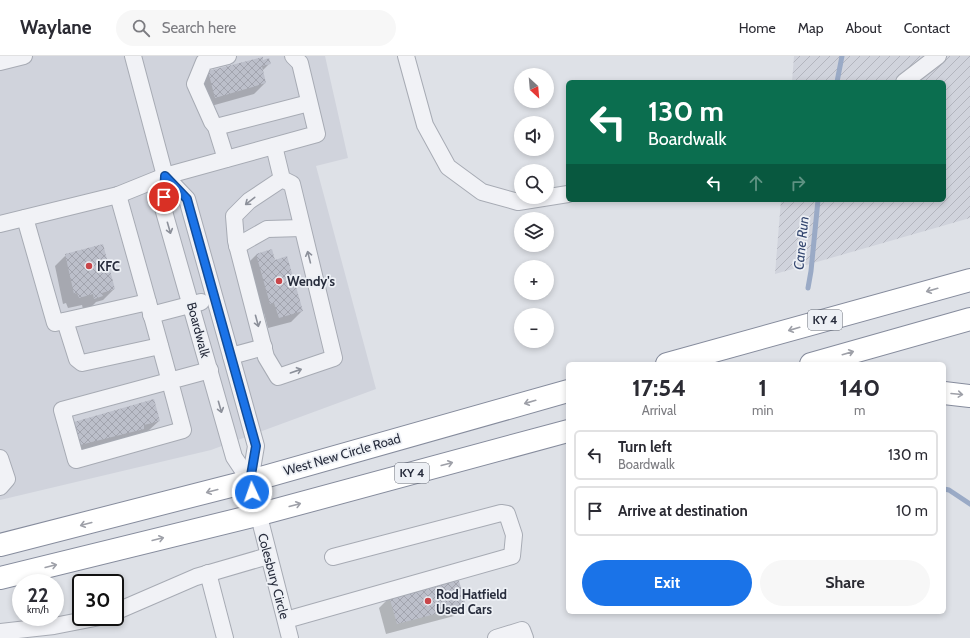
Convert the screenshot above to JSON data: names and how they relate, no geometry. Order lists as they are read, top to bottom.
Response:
{
  "streets": {
    "highway": ["KY 4", "West New Circle Road"],
    "street": ["Boardwalk", "Colesbury Circle"]
  },
  "crossings": [
    ["KY 4", "Boardwalk"],
    ["KY 4", "Colesbury Circle"],
    ["Boardwalk", "West New Circle Road"],
    ["Boardwalk", "Colesbury Circle"]
  ],
  "water": ["Cane Run"],
  "places": ["KFC", "Wendy's", "Rod Hatfield Used Cars"],
  "north": "bottom right",
  "page": {
    "header": "Waylane",
    "search": "Search here",
    "nav": [
      "Home",
      "Map",
      "About",
      "Contact"
    ],
    "map_buttons": ["+", "−"],
    "turn": ["130 m", "Boardwalk"],
    "eta": [
      "17:54",
      "Arrival",
      "1",
      "min",
      "140",
      "m"
    ],
    "list": [
      {
        "name": "Turn left",
        "note": "Boardwalk",
        "value": "130 m"
      },
      {
        "name": "Arrive at destination",
        "value": "10 m"
      }
    ],
    "buttons": ["Exit", "Share"],
    "speed": "22 km/h",
    "limit": "30"
  }
}
